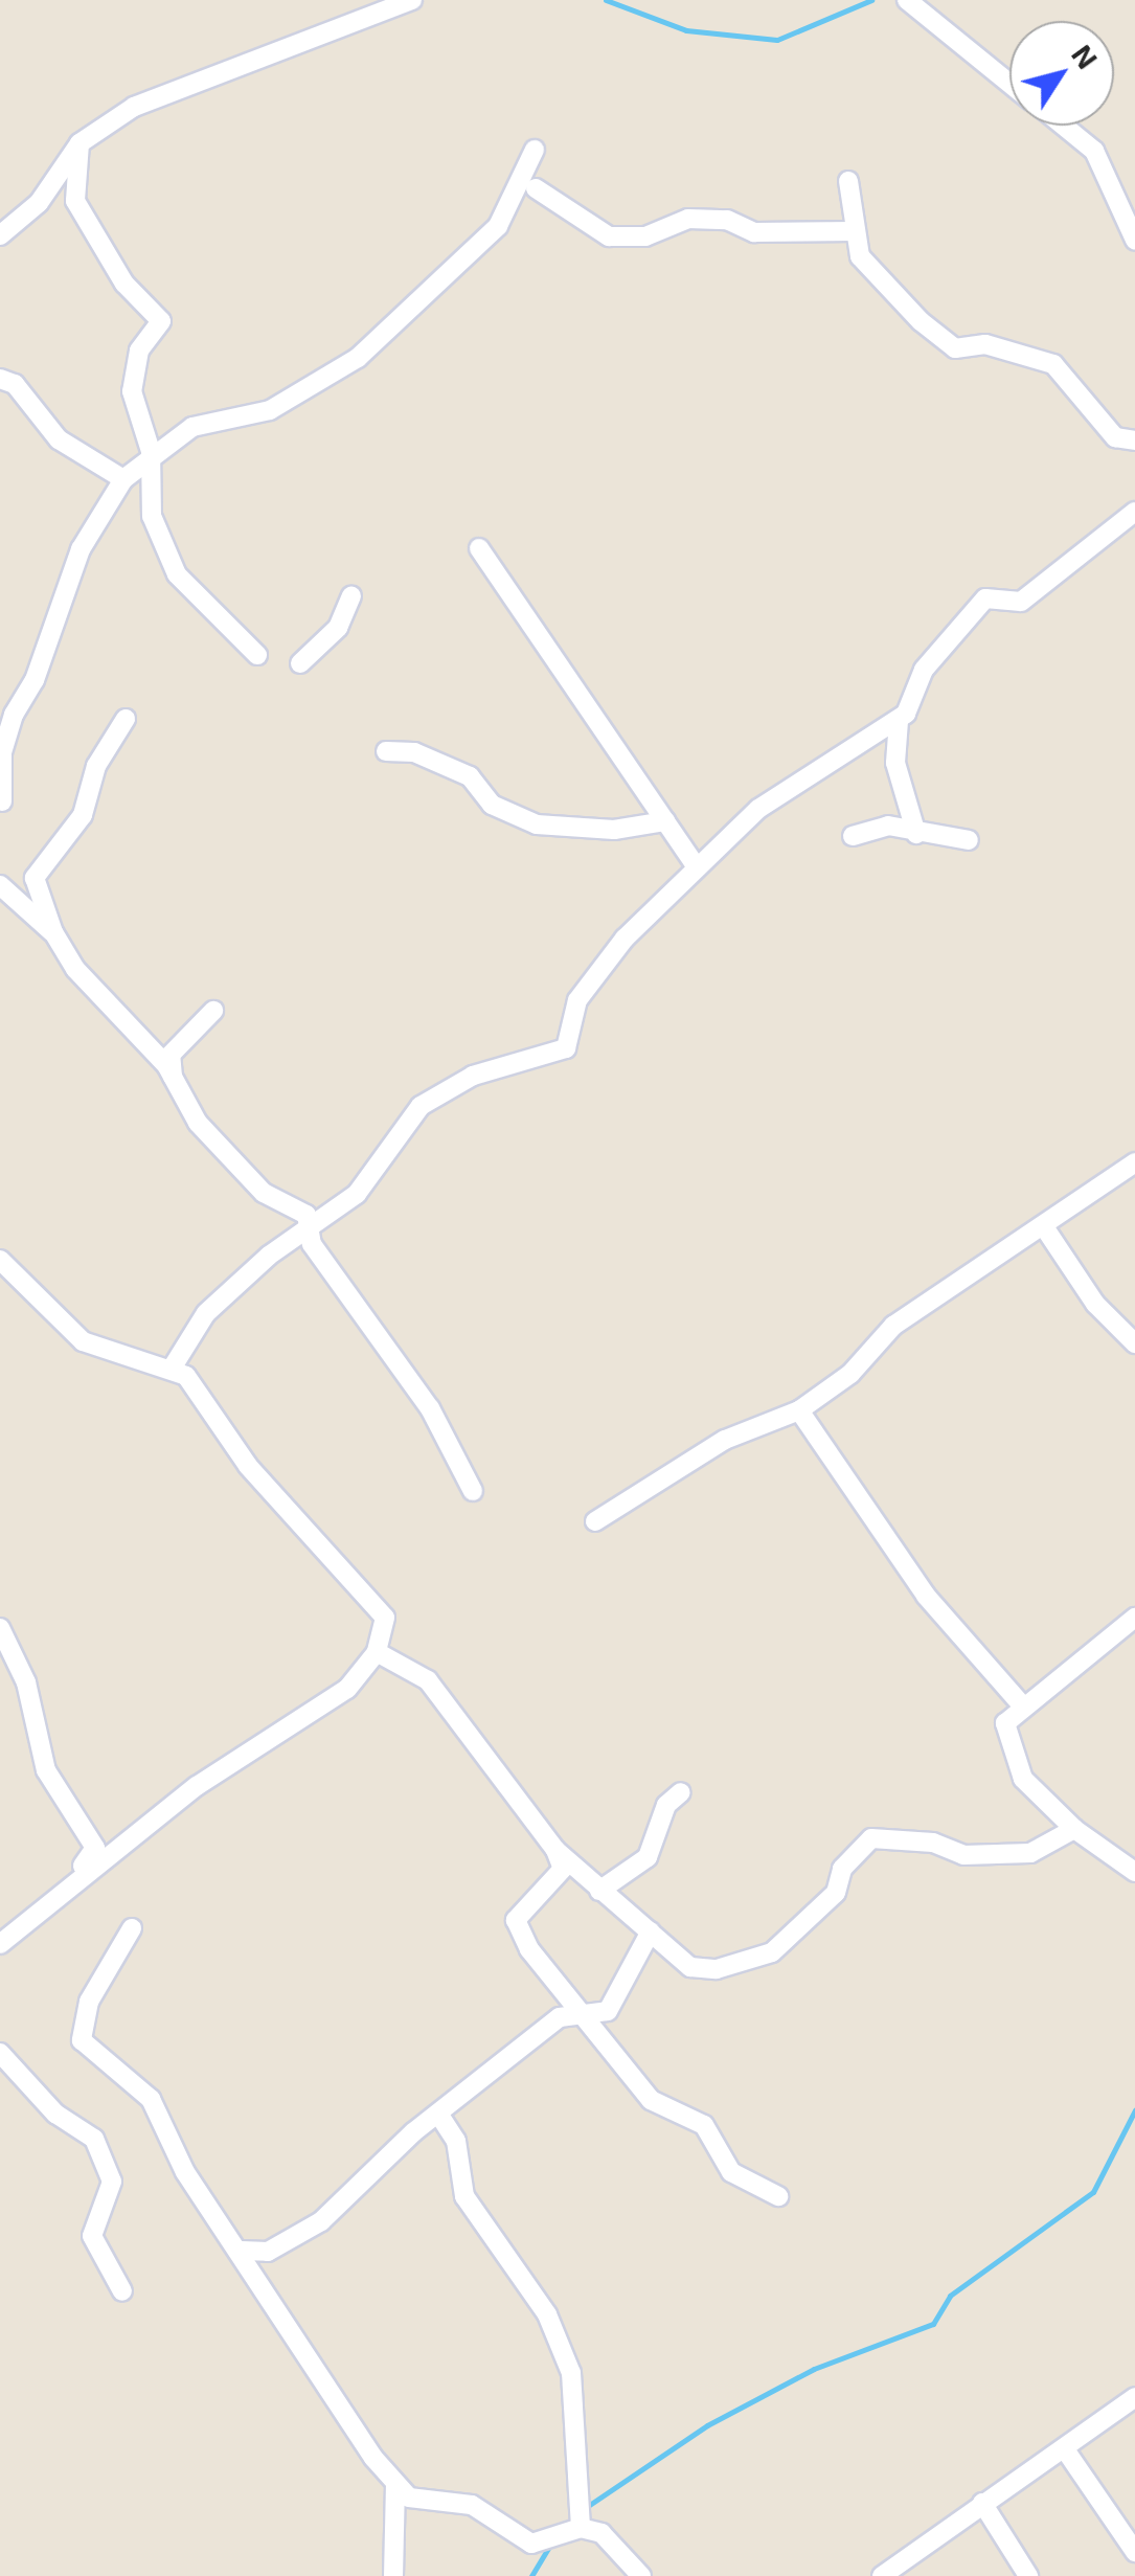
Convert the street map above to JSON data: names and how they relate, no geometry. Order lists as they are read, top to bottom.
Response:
{
  "north": "top right"
}
